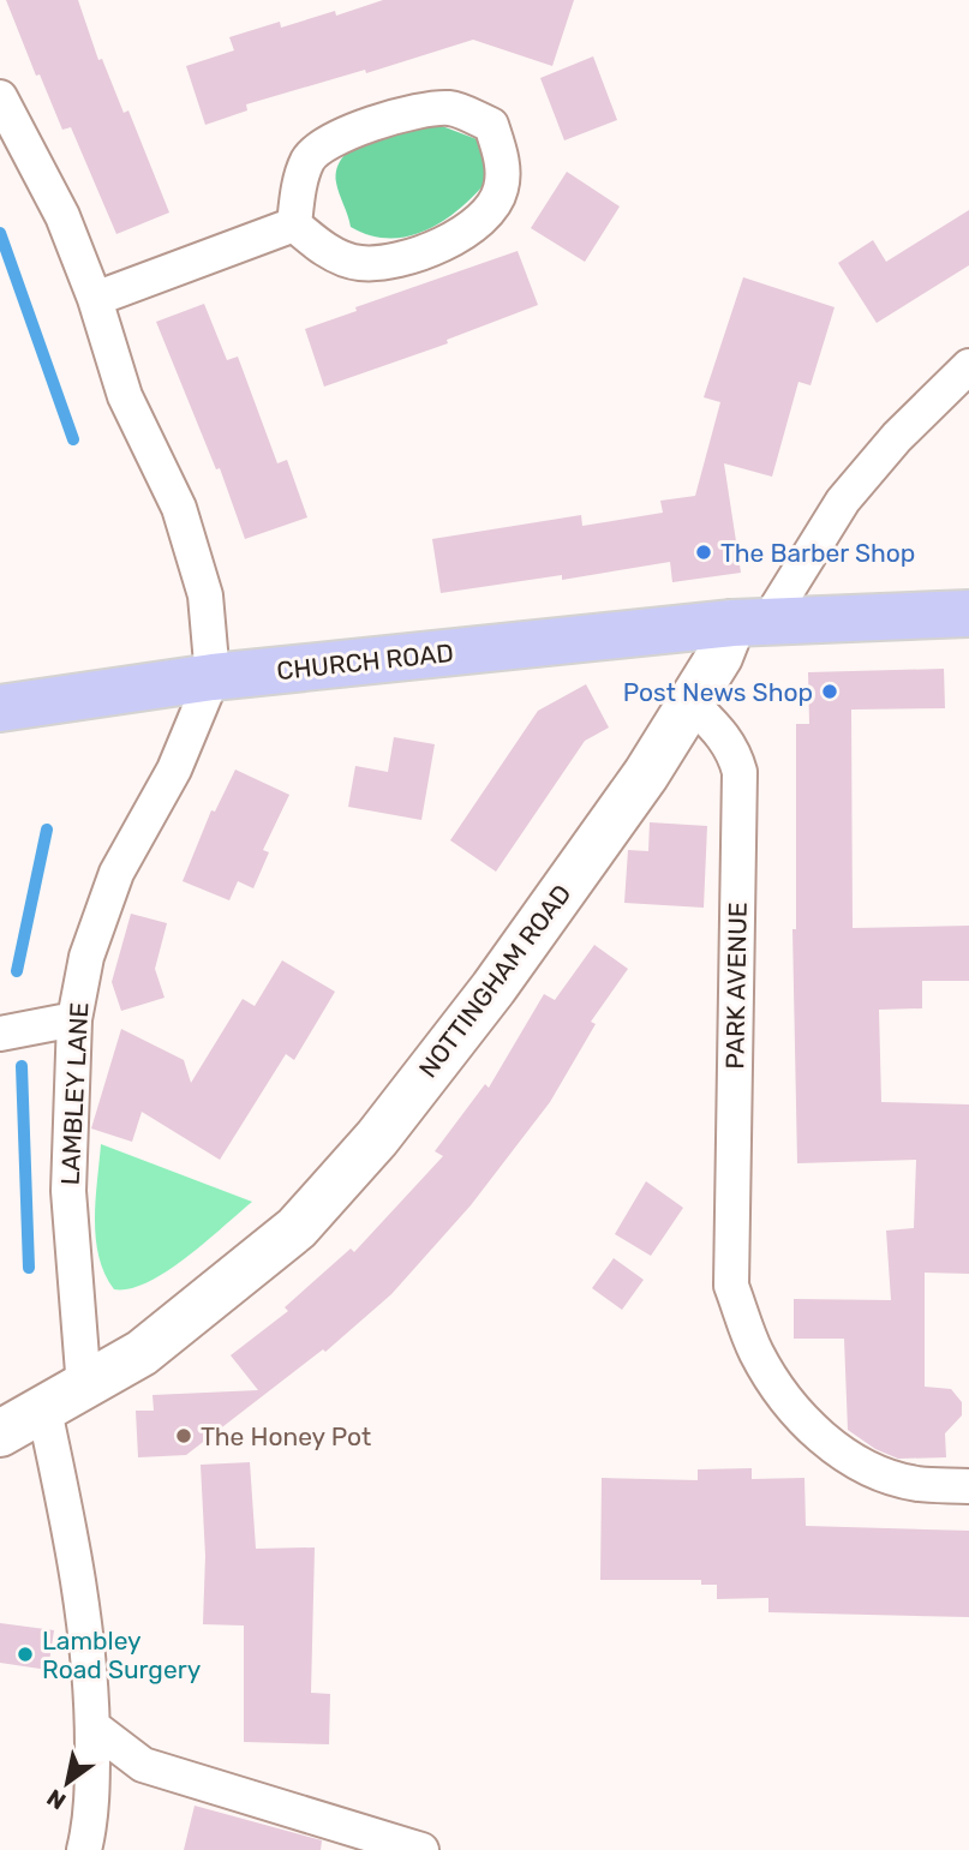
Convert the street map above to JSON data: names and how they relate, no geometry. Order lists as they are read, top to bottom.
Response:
{
  "streets": {
    "main road": ["CHURCH ROAD"],
    "street": ["NOTTINGHAM ROAD", "PARK AVENUE", "LAMBLEY LANE"]
  },
  "crossings": [
    ["CHURCH ROAD", "NOTTINGHAM ROAD"],
    ["CHURCH ROAD", "LAMBLEY LANE"],
    ["NOTTINGHAM ROAD", "PARK AVENUE"],
    ["NOTTINGHAM ROAD", "LAMBLEY LANE"]
  ],
  "places": [
    "The Barber Shop",
    "Post News Shop",
    "The Honey Pot",
    "Lambley Road Surgery"
  ],
  "north": "bottom left"
}
